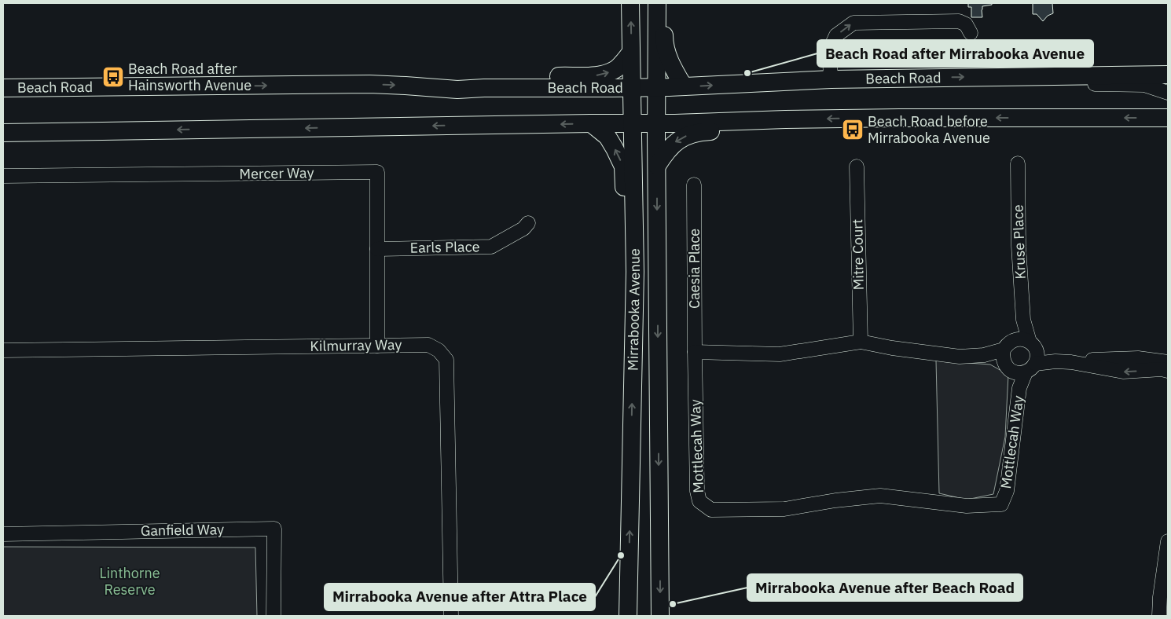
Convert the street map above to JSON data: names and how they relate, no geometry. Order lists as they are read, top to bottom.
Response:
{
  "streets": {
    "main road": ["Beach Road", "Mirrabooka Avenue"],
    "street": [
      "Mercer Way",
      "Kruse Place",
      "Earls Place",
      "Mitre Court",
      "Caesia Place",
      "Kilmurray Way",
      "Mottlecah Way",
      "Ganfield Way"
    ]
  },
  "crossings": [
    ["Beach Road", "Mirrabooka Avenue"],
    ["Mercer Way", "Earls Place"],
    ["Mercer Way", "Kilmurray Way"],
    ["Kruse Place", "Mottlecah Way"],
    ["Caesia Place", "Mottlecah Way"]
  ],
  "parks": ["Linthorne Reserve"],
  "places": {
    "other": ["Beach Road after Mirrabooka Avenue", "Mirrabooka Avenue after Attra Place", "Mirrabooka Avenue after Beach Road"],
    "bus stop": ["Beach Road after Hainsworth Avenue", "Beach Road before Mirrabooka Avenue"]
  }
}
